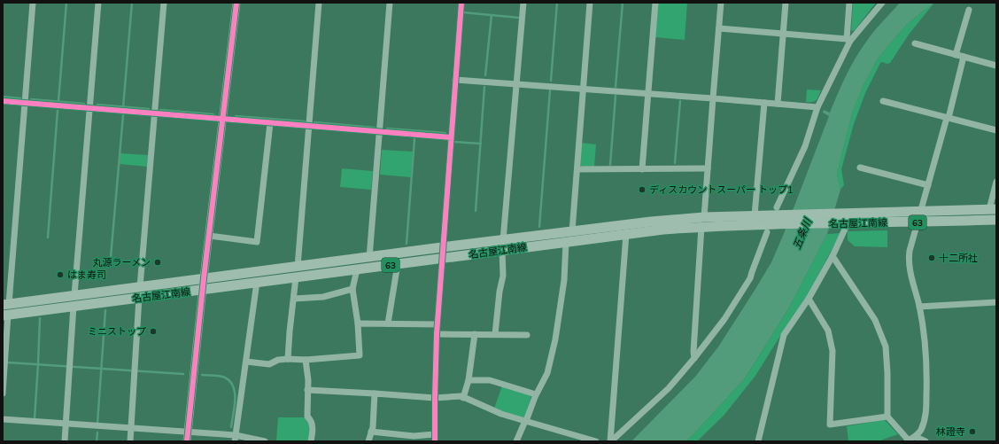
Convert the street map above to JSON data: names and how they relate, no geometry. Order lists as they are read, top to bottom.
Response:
{
  "streets": {
    "main road": ["63", "名古屋江南線"]
  },
  "water": ["五条川"],
  "places": [
    "ディスカウントスーパー トップ1",
    "十二所社",
    "丸源ラーメン",
    "はま寿司",
    "ミニストップ",
    "林證寺"
  ]
}
